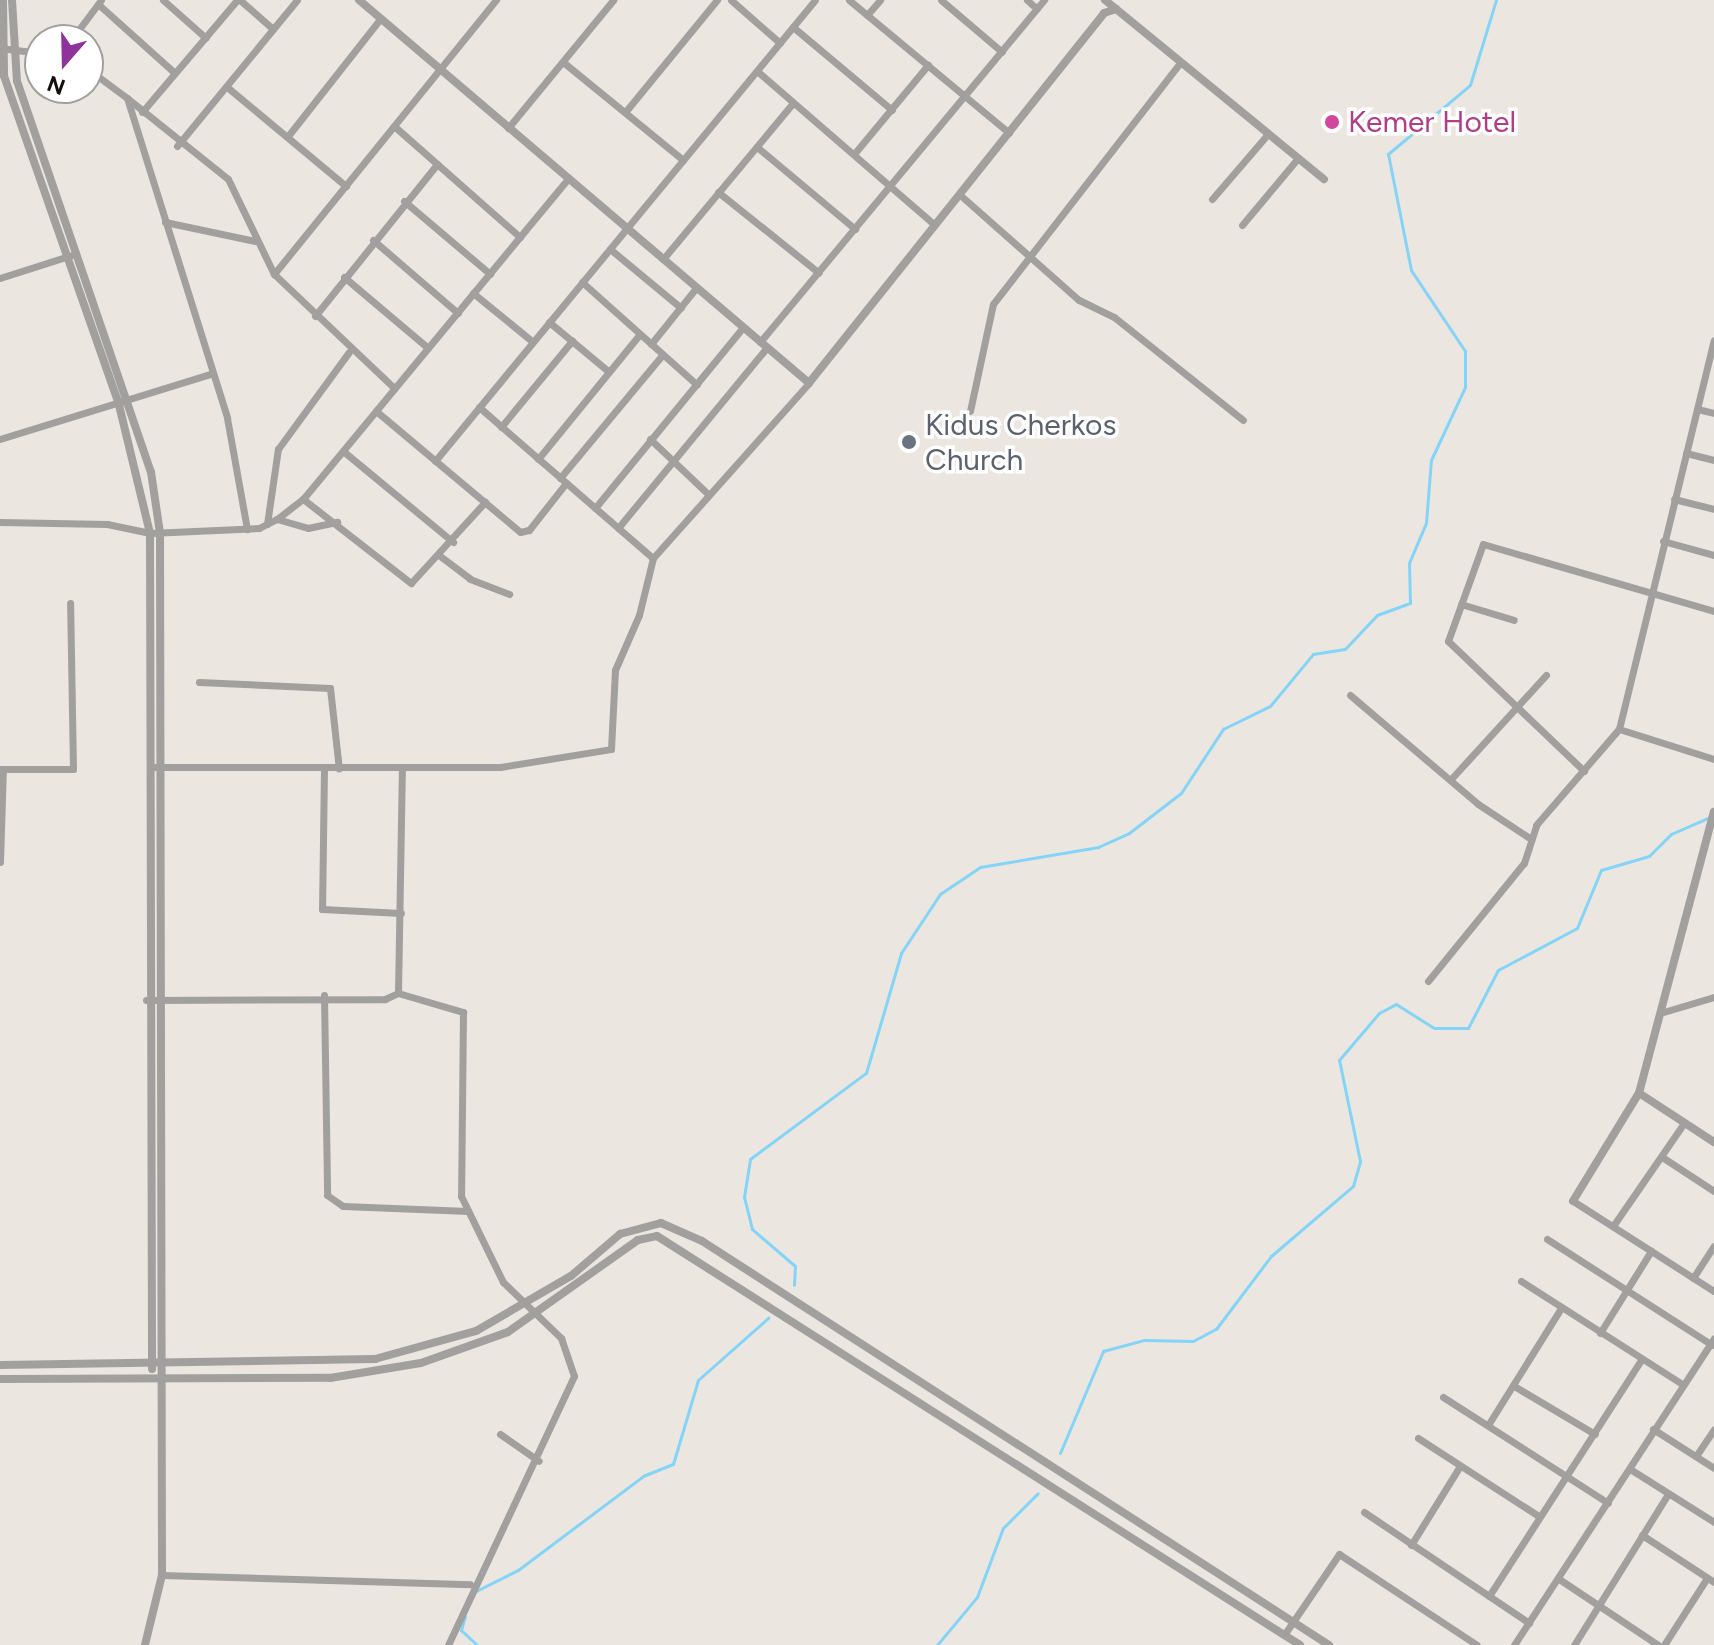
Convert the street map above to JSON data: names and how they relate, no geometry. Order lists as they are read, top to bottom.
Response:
{
  "places": ["Kemer Hotel", "Kidus Cherkos Church"],
  "north": "bottom"
}
